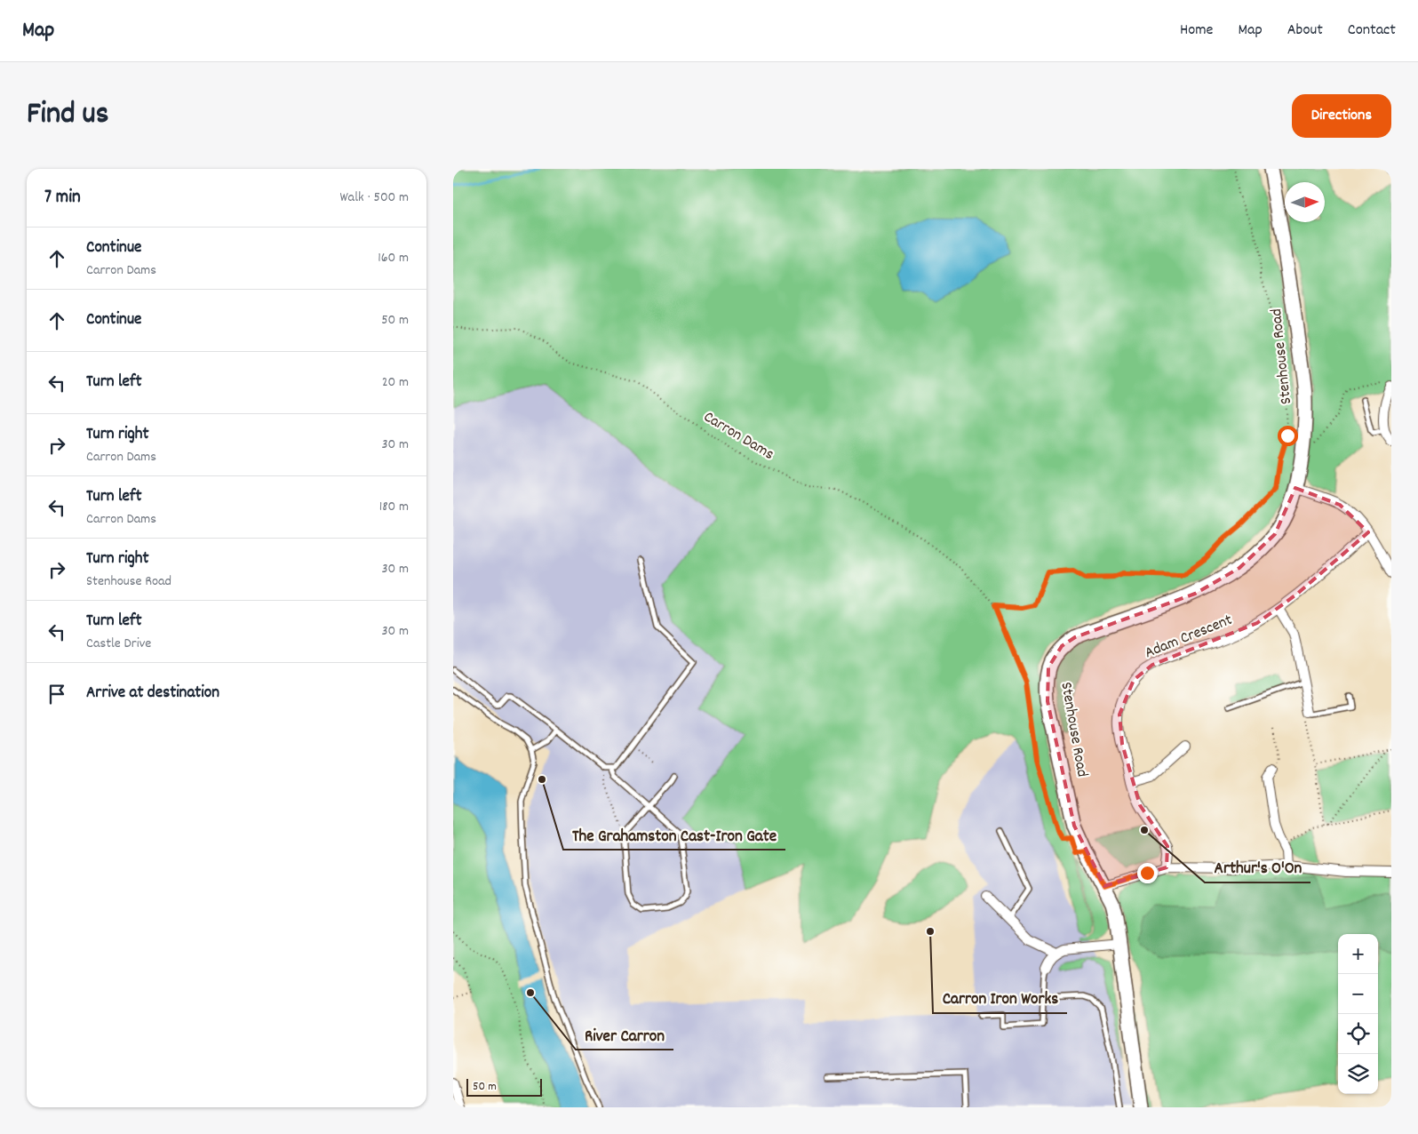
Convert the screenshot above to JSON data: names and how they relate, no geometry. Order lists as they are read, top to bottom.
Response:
{
  "streets": {
    "street": ["Stenhouse Road", "Adam Crescent"],
    "path": ["Carron Dams"]
  },
  "places": [
    "The Grahamston Cast-Iron Gate",
    "Arthur's O'On",
    "Carron Iron Works",
    "River Carron"
  ],
  "scale_bar": "50 m",
  "north": "right",
  "page": {
    "header": "Map",
    "nav": [
      "Home",
      "Map",
      "About",
      "Contact"
    ],
    "title": "Find us",
    "buttons": "Directions",
    "heading": ["7 min", "Walk · 500 m"],
    "list": [
      ["Continue", "Carron Dams", "160 m"],
      ["Continue", "50 m"],
      ["Turn left", "20 m"],
      ["Turn right", "Carron Dams", "30 m"],
      ["Turn left", "Carron Dams", "180 m"],
      ["Turn right", "Stenhouse Road", "30 m"],
      ["Turn left", "Castle Drive", "30 m"],
      "Arrive at destination"
    ],
    "map_buttons": ["+", "−"],
    "scale": "50 m"
  }
}
